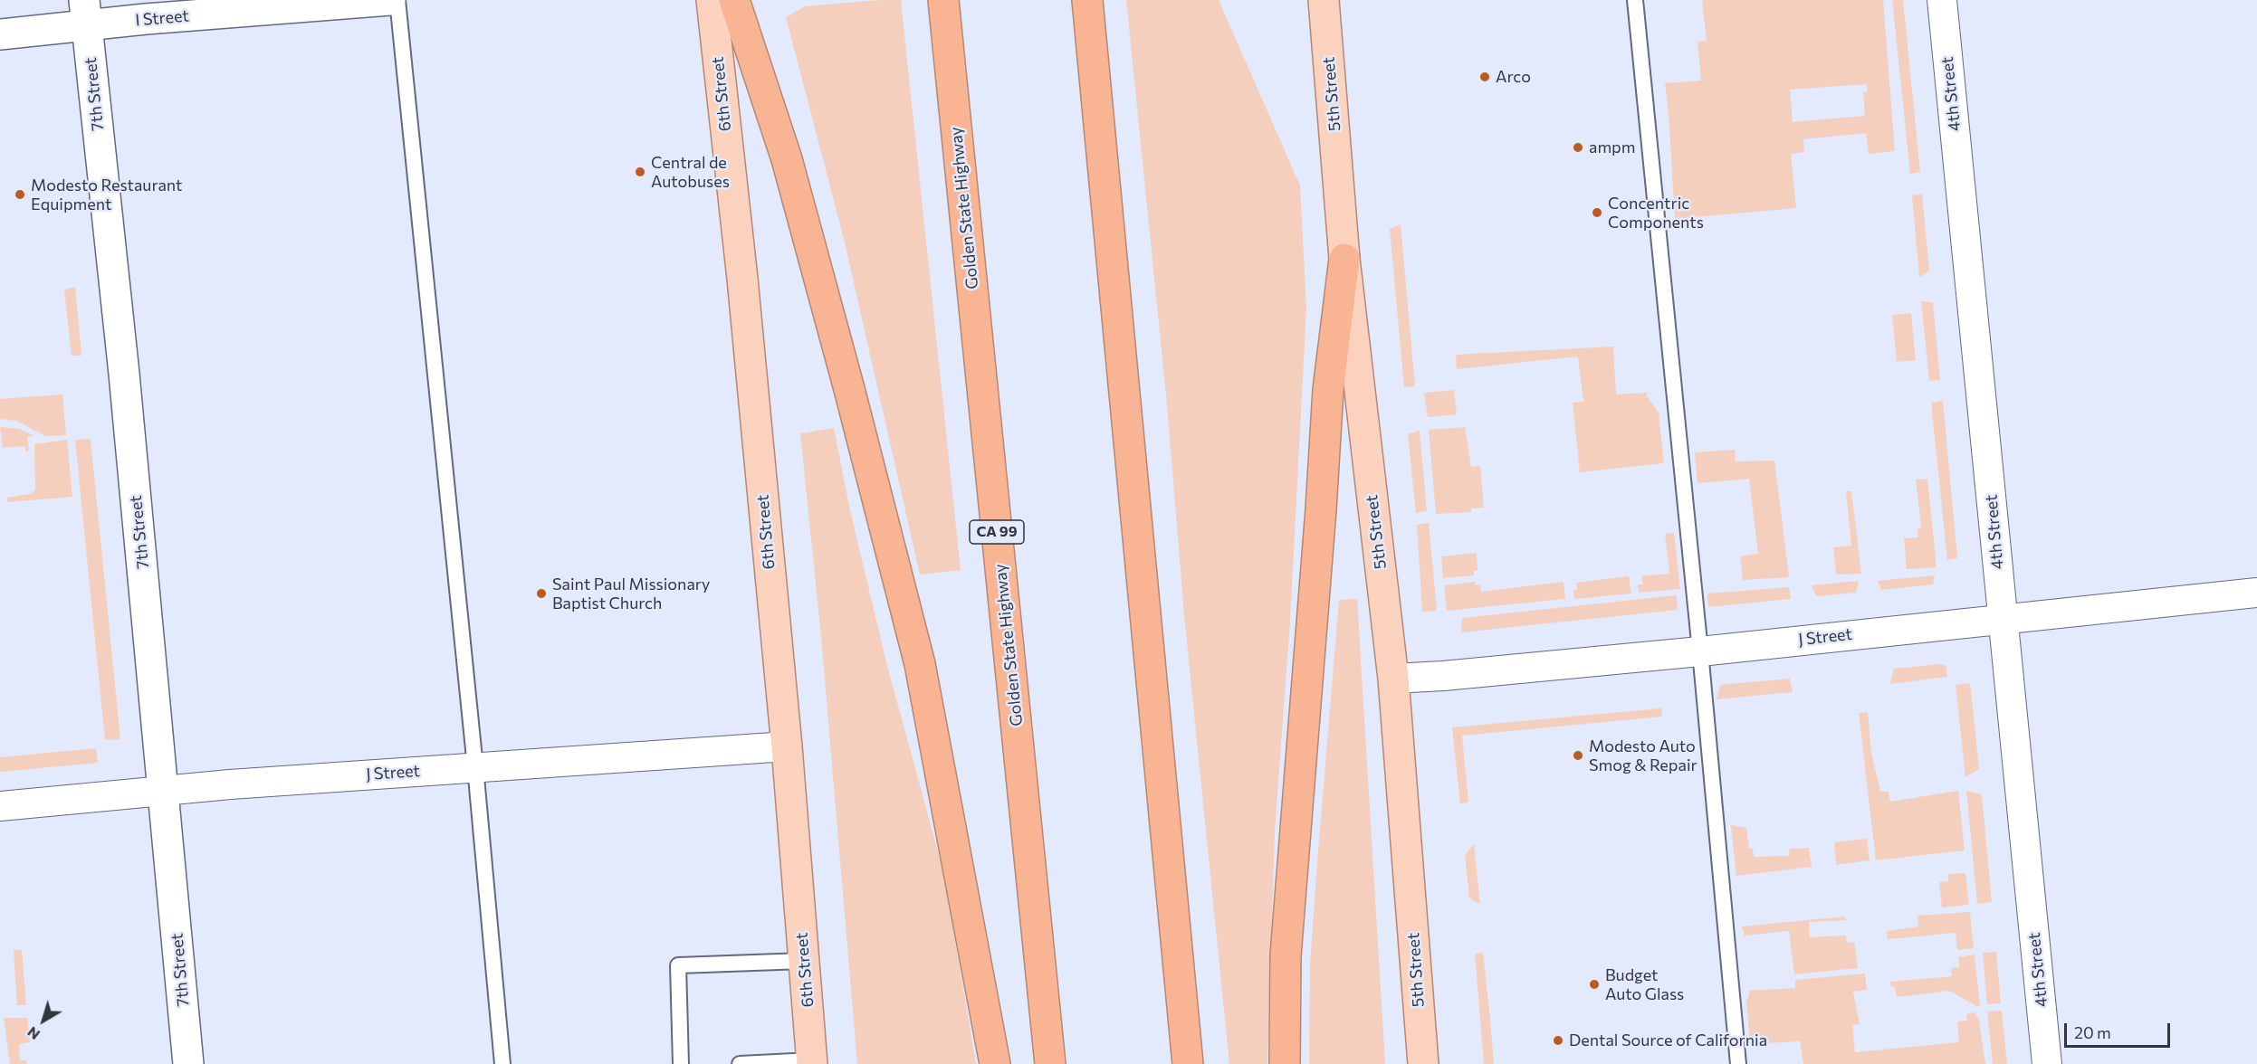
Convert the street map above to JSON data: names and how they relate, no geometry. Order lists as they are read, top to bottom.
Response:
{
  "streets": {
    "highway": ["Golden State Highway", "CA 99"],
    "main road": ["6th Street", "5th Street"],
    "street": [
      "I Street",
      "7th Street",
      "4th Street",
      "J Street"
    ]
  },
  "crossings": [
    ["I Street", "7th Street"],
    ["7th Street", "J Street"],
    ["6th Street", "J Street"],
    ["5th Street", "J Street"],
    ["4th Street", "J Street"]
  ],
  "places": [
    "Arco",
    "ampm",
    "Central de Autobuses",
    "Modesto Restaurant Equipment",
    "Concentric Components",
    "Saint Paul Missionary Baptist Church",
    "Modesto Auto Smog & Repair",
    "Budget Auto Glass",
    "Dental Source of California"
  ],
  "scale_bar": "20 m",
  "north": "bottom left"
}
